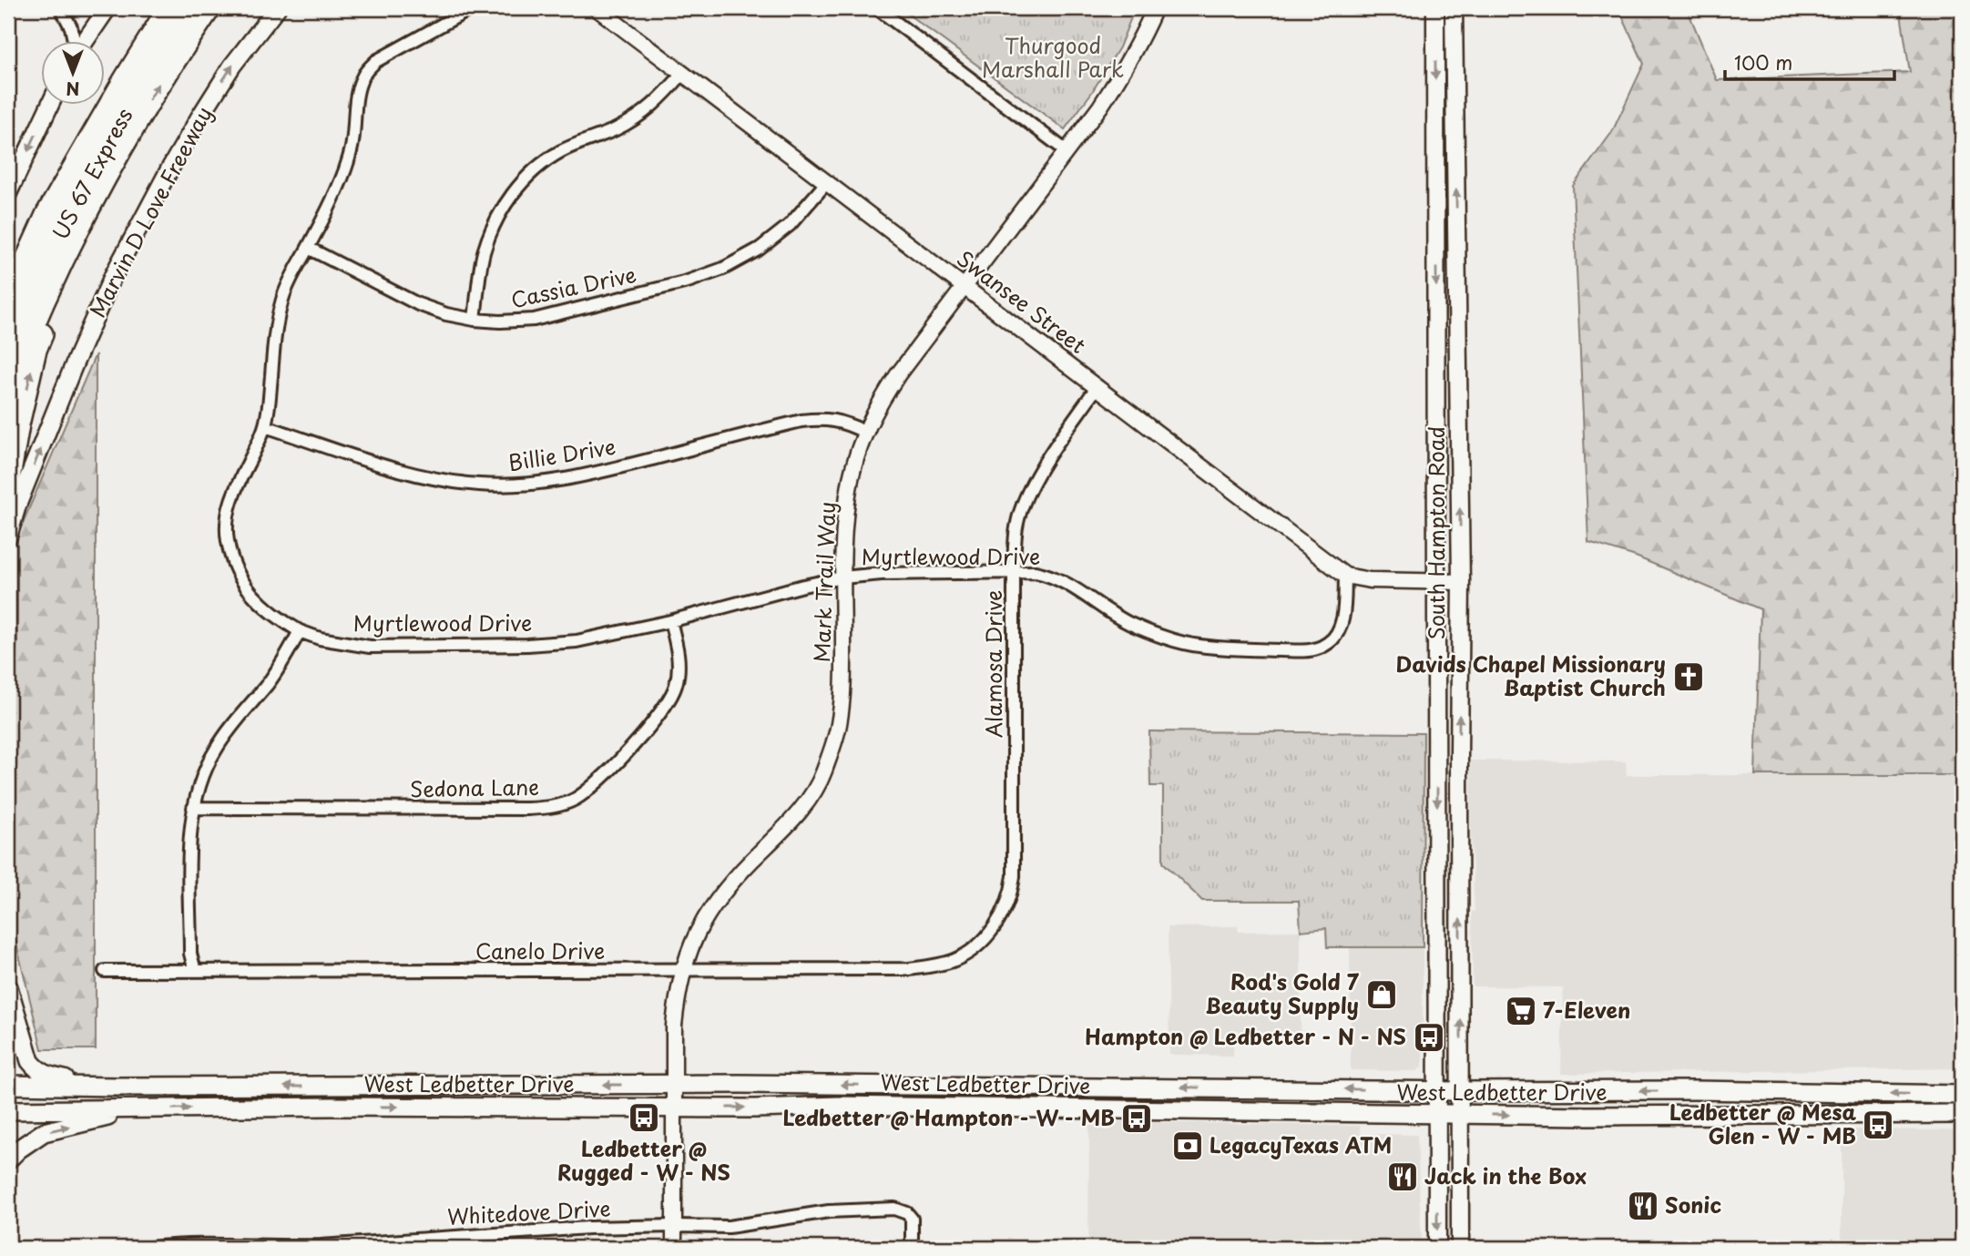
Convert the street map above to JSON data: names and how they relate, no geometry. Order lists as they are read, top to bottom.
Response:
{
  "streets": {
    "highway": ["US 67 Express"],
    "main road": ["Marvin D Love Freeway", "South Hampton Road", "West Ledbetter Drive"],
    "street": [
      "Cassia Drive",
      "Swansee Street",
      "Billie Drive",
      "Myrtlewood Drive",
      "Mark Trail Way",
      "Alamosa Drive",
      "Sedona Lane",
      "Canelo Drive",
      "Whitedove Drive"
    ]
  },
  "crossings": [
    ["Cassia Drive", "Swansee Street"],
    ["Cassia Drive", "Myrtlewood Drive"],
    ["Swansee Street", "South Hampton Road"],
    ["Swansee Street", "Myrtlewood Drive"],
    ["Swansee Street", "Mark Trail Way"],
    ["Swansee Street", "Alamosa Drive"],
    ["Billie Drive", "Myrtlewood Drive"],
    ["Billie Drive", "Mark Trail Way"],
    ["South Hampton Road", "West Ledbetter Drive"],
    ["Myrtlewood Drive", "Mark Trail Way"],
    ["Myrtlewood Drive", "Alamosa Drive"],
    ["Myrtlewood Drive", "Sedona Lane"],
    ["Mark Trail Way", "Canelo Drive"],
    ["Mark Trail Way", "West Ledbetter Drive"],
    ["Mark Trail Way", "Whitedove Drive"],
    ["Alamosa Drive", "Canelo Drive"]
  ],
  "one_way": ["Marvin D Love Freeway"],
  "parks": ["Thurgood Marshall Park"],
  "places": {
    "church": ["Davids Chapel Missionary Baptist Church"],
    "shop": ["Rod's Gold 7 Beauty Supply"],
    "supermarket": ["7-Eleven"],
    "bus stop": [
      "Hampton @ Ledbetter - N - NS",
      "Ledbetter @ Rugged - W - NS",
      "Ledbetter @ Hampton - W - MB",
      "Ledbetter @ Mesa Glen - W - MB"
    ],
    "bank": ["LegacyTexas ATM"],
    "restaurant": ["Jack in the Box", "Sonic"]
  },
  "scale_bar": "100 m",
  "north": "bottom"
}
